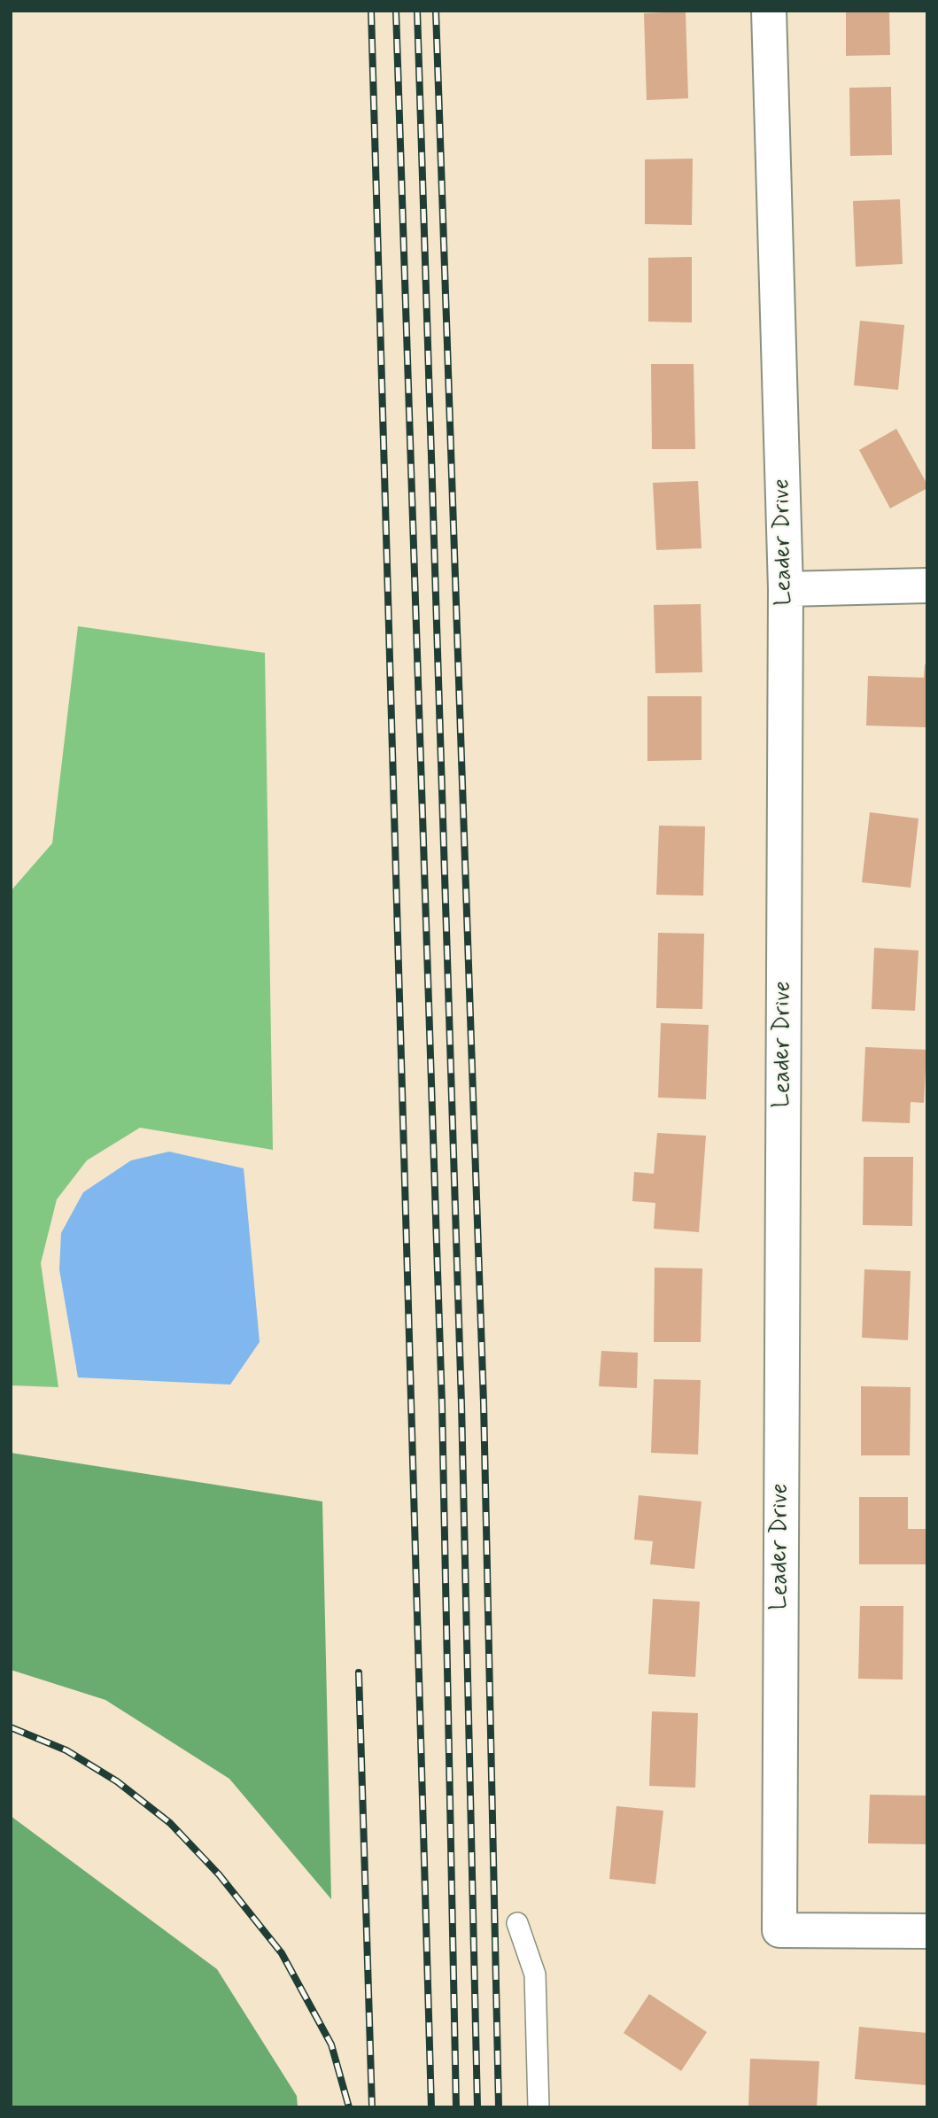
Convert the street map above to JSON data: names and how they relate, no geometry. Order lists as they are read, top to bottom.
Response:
{
  "streets": {
    "street": ["Leader Drive"]
  }
}
